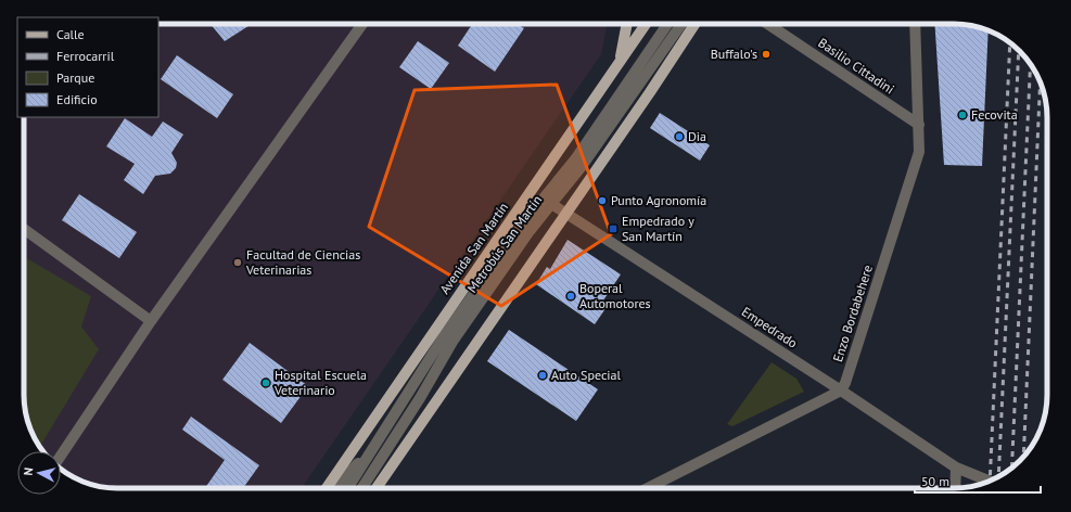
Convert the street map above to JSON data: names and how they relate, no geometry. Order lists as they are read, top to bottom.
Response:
{
  "streets": {
    "main road": ["Avenida San Martín"],
    "street": [
      "Basilio Cittadini",
      "Metrobús San Martín",
      "Enzo Bordabehere",
      "Empedrado"
    ]
  },
  "crossings": [
    ["Basilio Cittadini", "Enzo Bordabehere"],
    ["Metrobús San Martín", "Empedrado"],
    ["Avenida San Martín", "Empedrado"],
    ["Enzo Bordabehere", "Empedrado"]
  ],
  "places": {
    "other": [
      "Buffalo's",
      "Fecovita",
      "Dia",
      "Punto Agronomía",
      "Facultad de Ciencias Veterinarias",
      "Boperal Automotores",
      "Auto Special",
      "Hospital Escuela Veterinario"
    ],
    "transit": ["Empedrado y San Martín"]
  },
  "legend": [
    "Calle",
    "Ferrocarril",
    "Parque",
    "Edificio"
  ],
  "scale_bar": "50 m",
  "north": "left"
}
